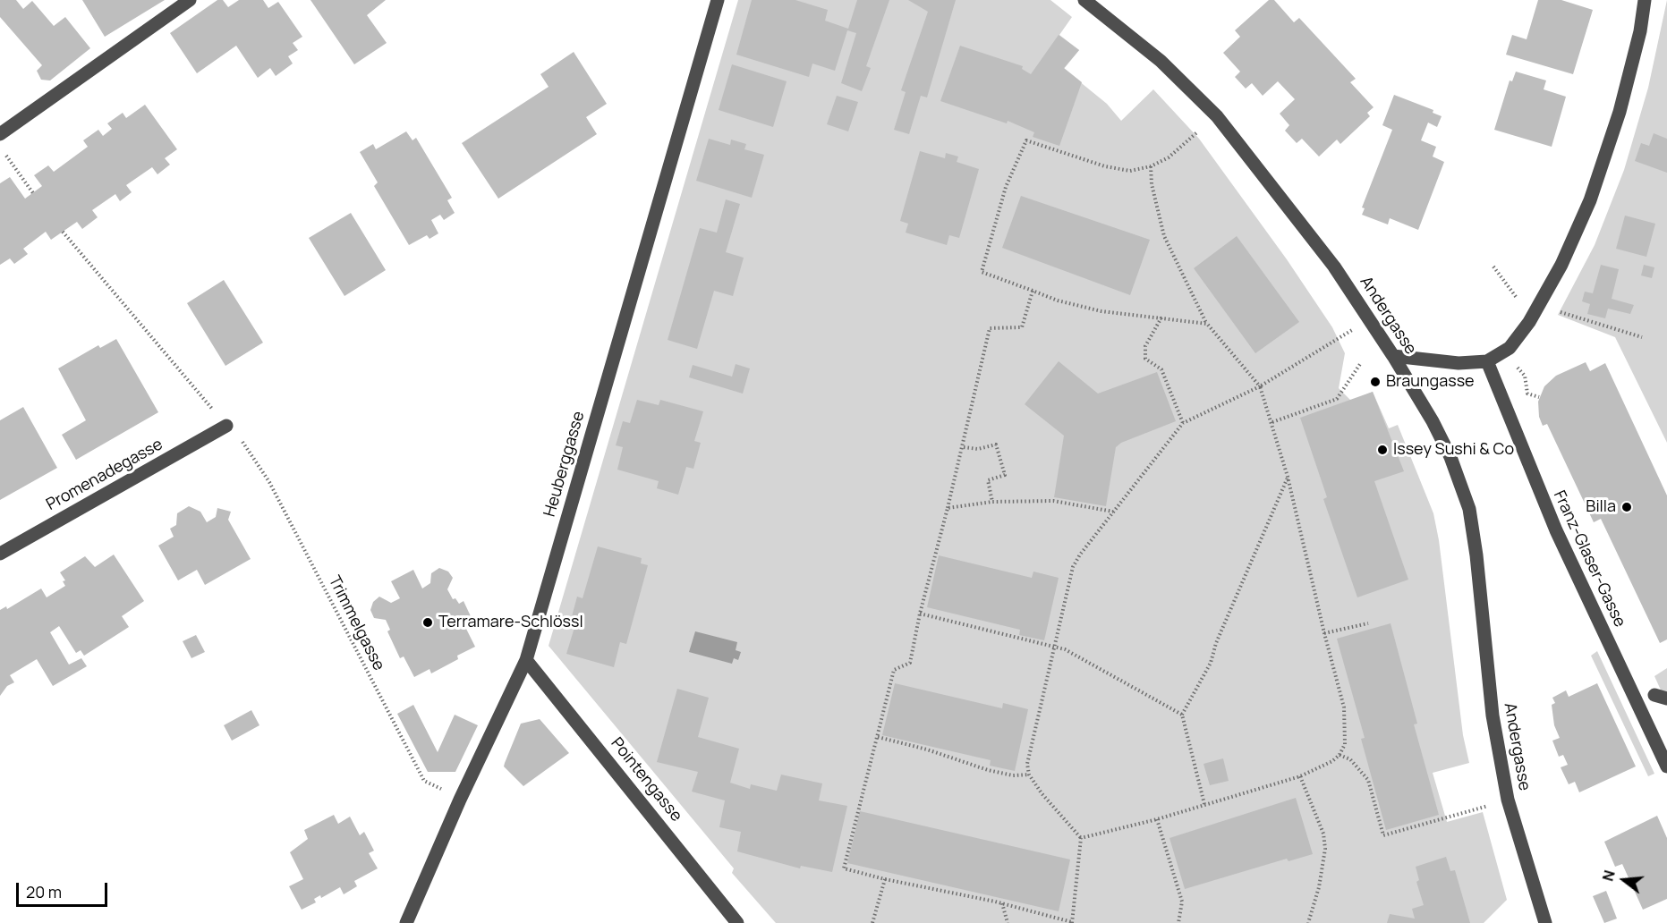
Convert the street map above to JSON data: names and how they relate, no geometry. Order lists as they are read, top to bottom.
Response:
{
  "streets": {
    "street": [
      "Andergasse",
      "Heuberggasse",
      "Promenadegasse",
      "Franz-Glaser-Gasse",
      "Pointengasse"
    ],
    "path": ["Trimmelgasse"]
  },
  "crossings": [
    ["Heuberggasse", "Trimmelgasse"],
    ["Heuberggasse", "Pointengasse"]
  ],
  "places": [
    "Braungasse",
    "Issey Sushi & Co",
    "Billa",
    "Terramare-Schlössl"
  ],
  "scale_bar": "20 m",
  "north": "left"
}
